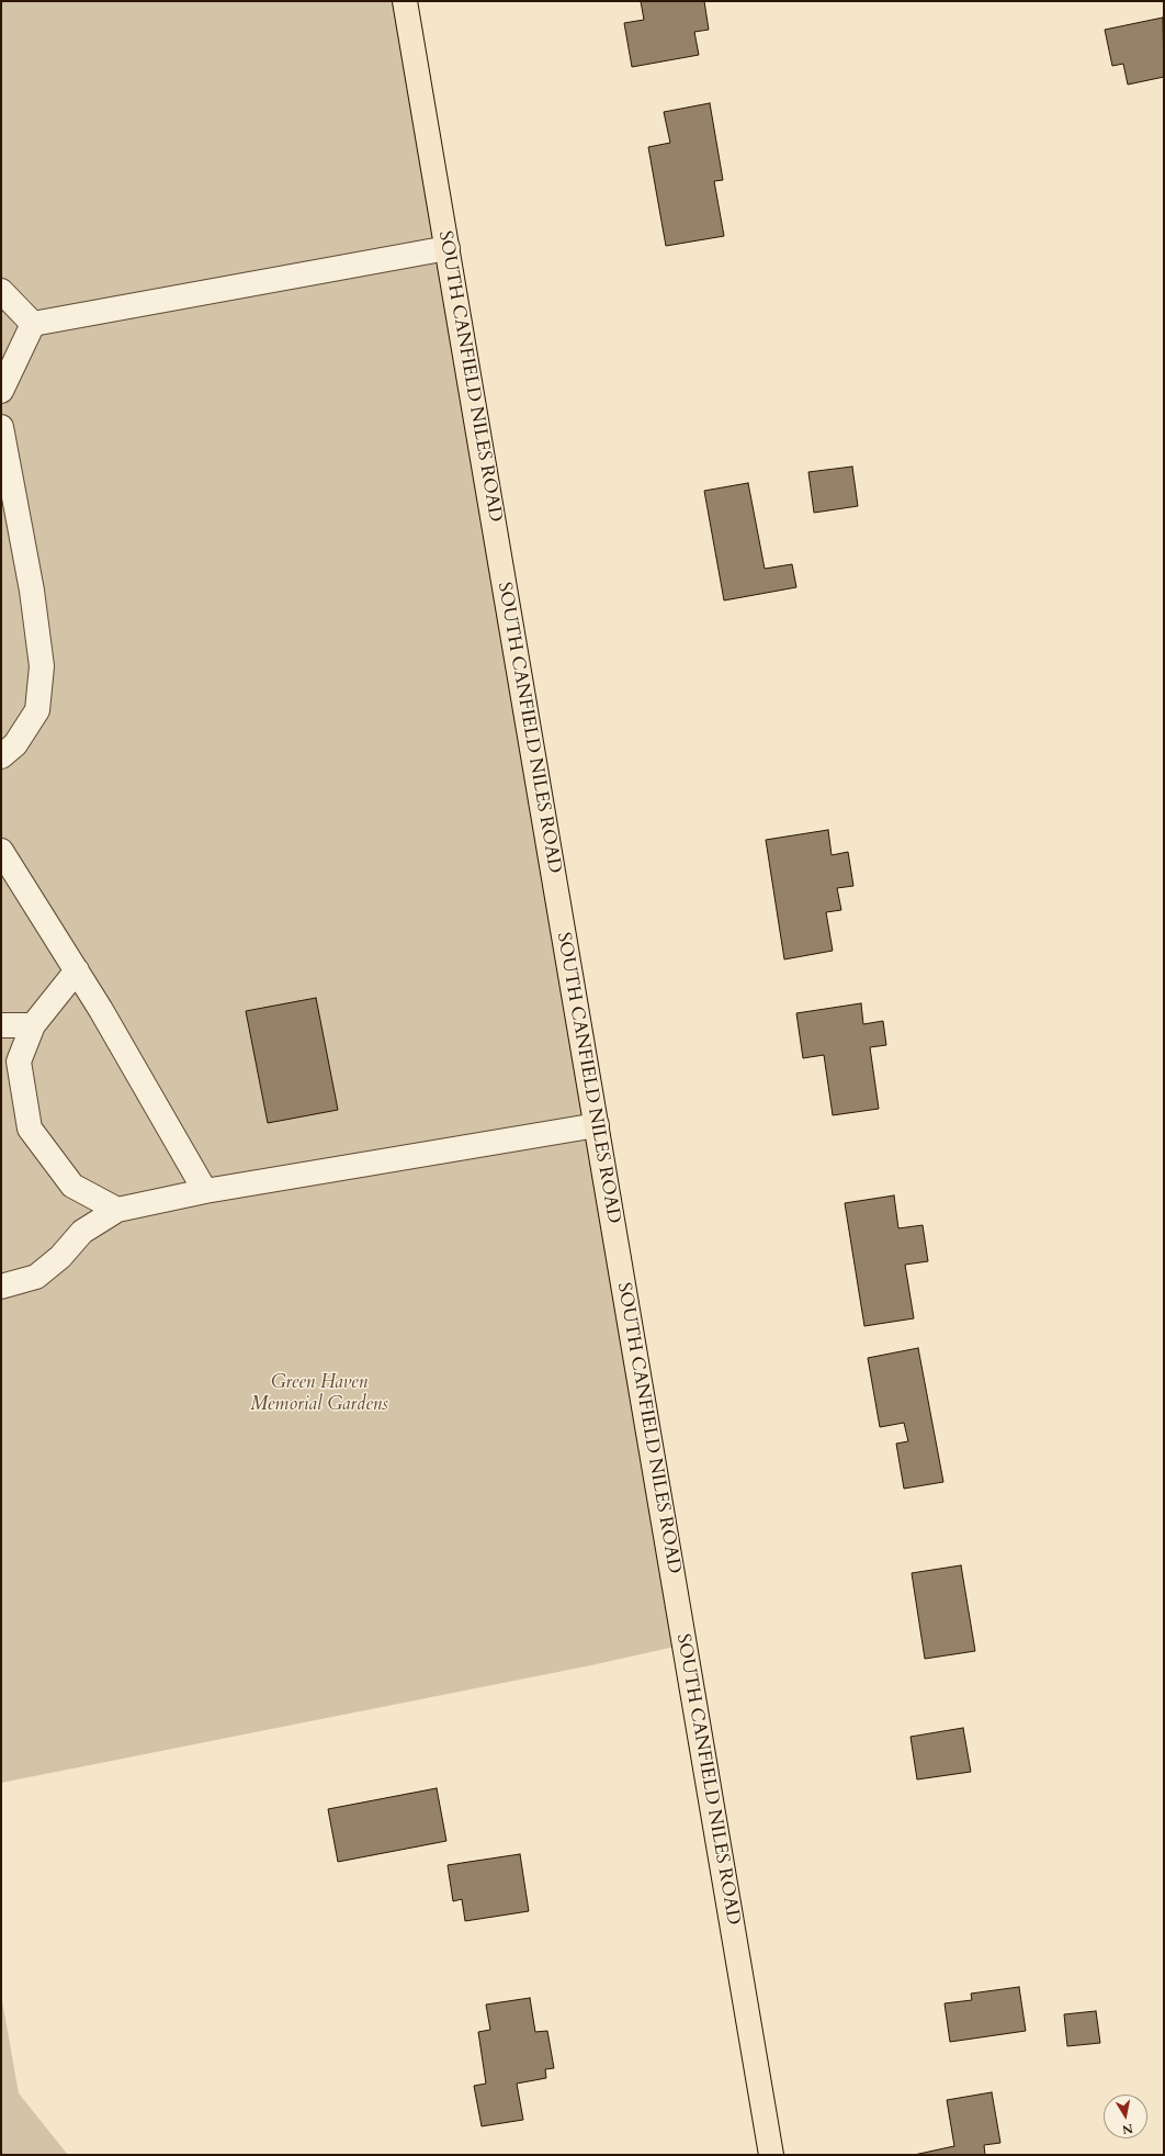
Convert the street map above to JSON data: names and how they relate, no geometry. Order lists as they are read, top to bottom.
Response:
{
  "streets": {
    "main road": ["SOUTH CANFIELD NILES ROAD"]
  },
  "parks": ["Green Haven Memorial Gardens"],
  "north": "bottom"
}
